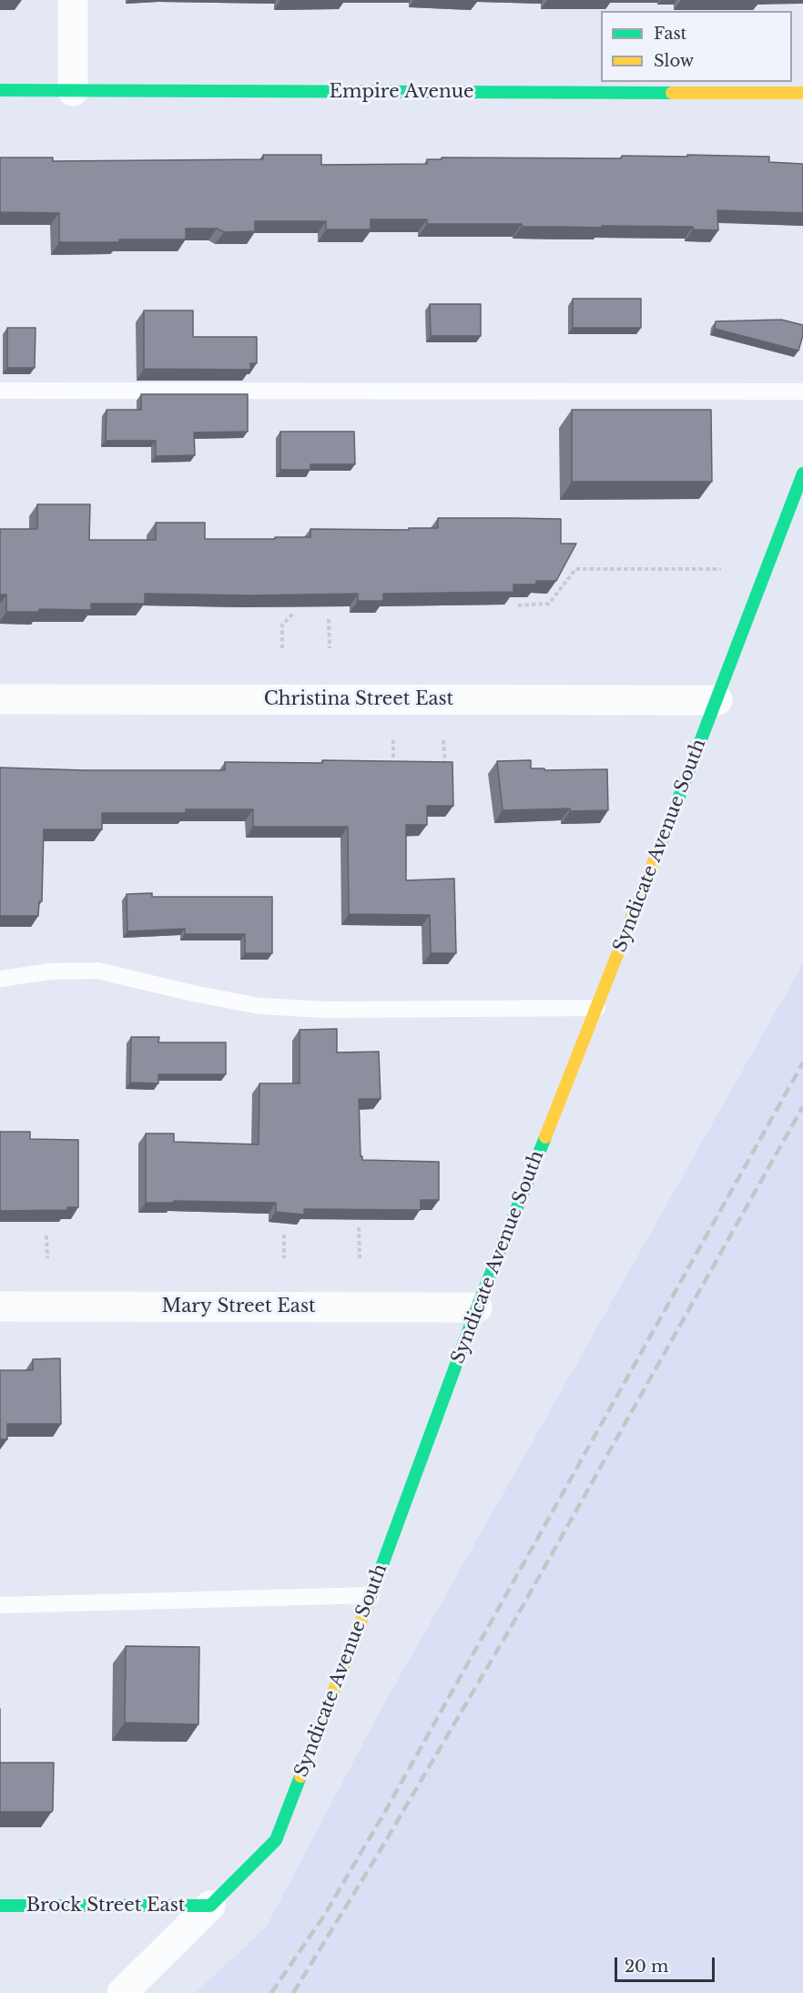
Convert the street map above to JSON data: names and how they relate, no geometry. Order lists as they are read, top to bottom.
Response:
{
  "streets": {
    "street": [
      "Empire Avenue",
      "Christina Street East",
      "Syndicate Avenue South",
      "Mary Street East",
      "Brock Street East"
    ]
  },
  "crossings": [
    ["Christina Street East", "Syndicate Avenue South"],
    ["Syndicate Avenue South", "Mary Street East"],
    ["Syndicate Avenue South", "Brock Street East"]
  ],
  "legend": ["Fast", "Slow"],
  "scale_bar": "20 m"
}
